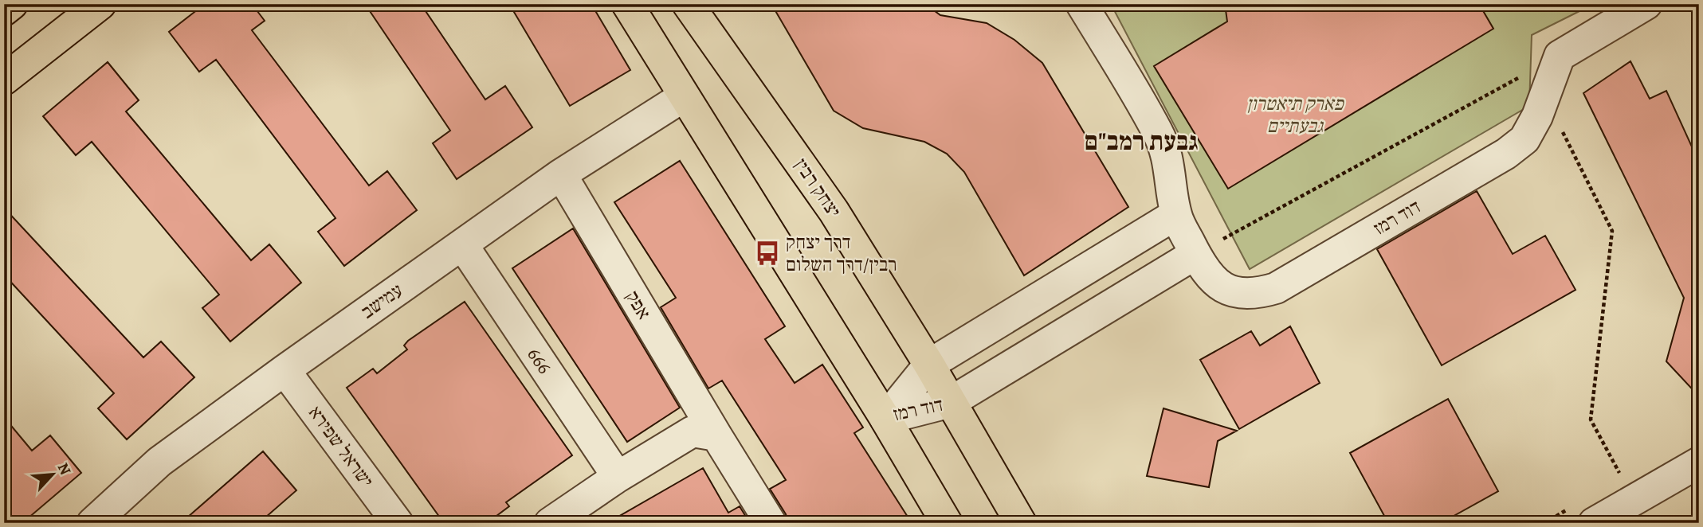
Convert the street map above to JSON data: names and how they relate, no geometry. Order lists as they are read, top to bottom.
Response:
{
  "streets": {
    "main road": ["יצחק רבין"],
    "street": [
      "דוד רמז",
      "עמישב",
      "אפק",
      "666",
      "ישראל שפירא"
    ]
  },
  "crossings": [
    ["יצחק רבין", "דוד רמז"],
    ["עמישב", "אפק"],
    ["עמישב", "666"],
    ["עמישב", "ישראל שפירא"]
  ],
  "districts": ["גבעת רמב\"ם"],
  "parks": ["פארק תיאטרון גבעתיים"],
  "places": {
    "bus stop": ["דרך יצחק רבין/דרך השלום"]
  },
  "north": "top right"
}
